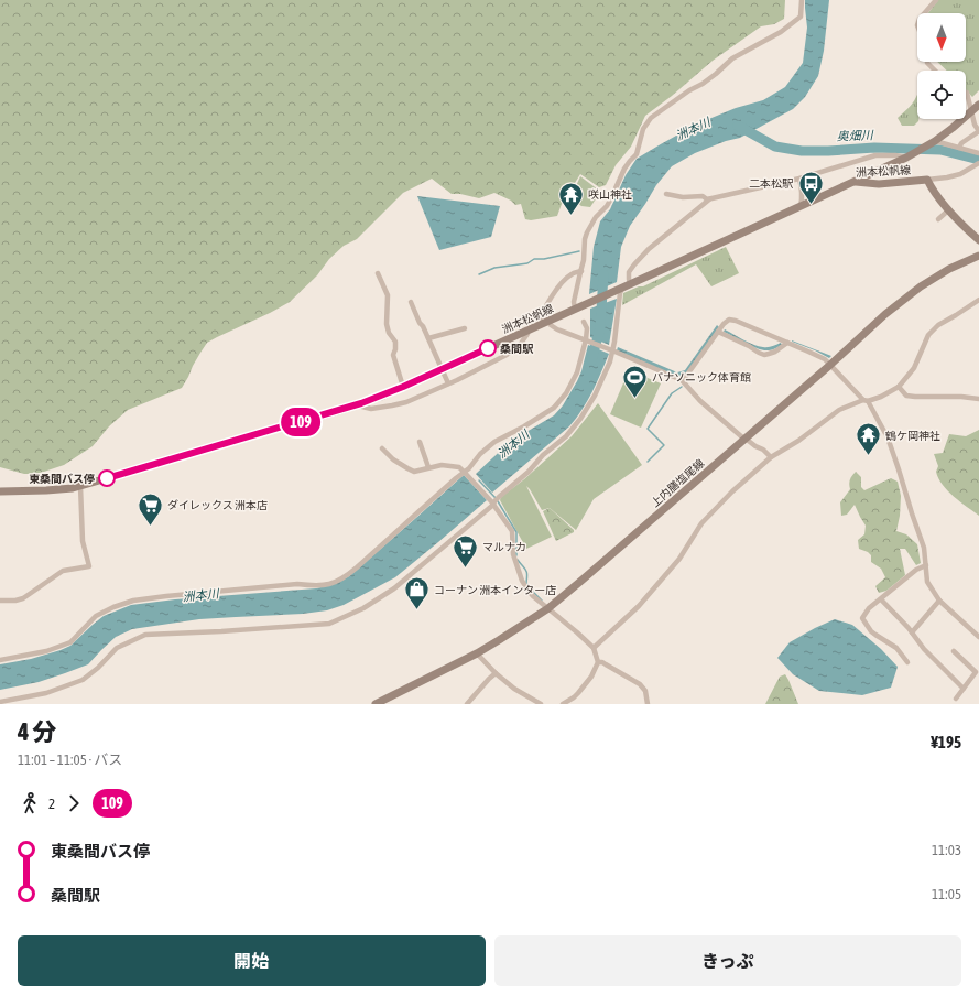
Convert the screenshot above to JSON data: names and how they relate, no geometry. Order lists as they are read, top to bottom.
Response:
{
  "streets": {
    "main road": ["洲本松帆線", "上内膳塩尾線"]
  },
  "water": ["洲本川", "奥畑川"],
  "places": {
    "bus stop": ["二本松駅"],
    "temple": ["咲山神社", "鶴ケ岡神社"],
    "other": ["桑間駅", "東桑間バス停"],
    "sports": ["パナソニック体育館"],
    "supermarket": ["ダイレックス 洲本店", "マルナカ"],
    "shop": ["コーナン 洲本インター店"]
  },
  "lines": ["bus line 109"],
  "north": "bottom",
  "page": {
    "on_map": "109",
    "heading": ["4 分", "11:01 – 11:05 · バス", "¥195"],
    "legs": ["2", "109"],
    "list": [
      {
        "name": "東桑間バス停",
        "value": "11:03"
      },
      {
        "name": "桑間駅",
        "value": "11:05"
      }
    ],
    "buttons": ["開始", "きっぷ"]
  }
}
